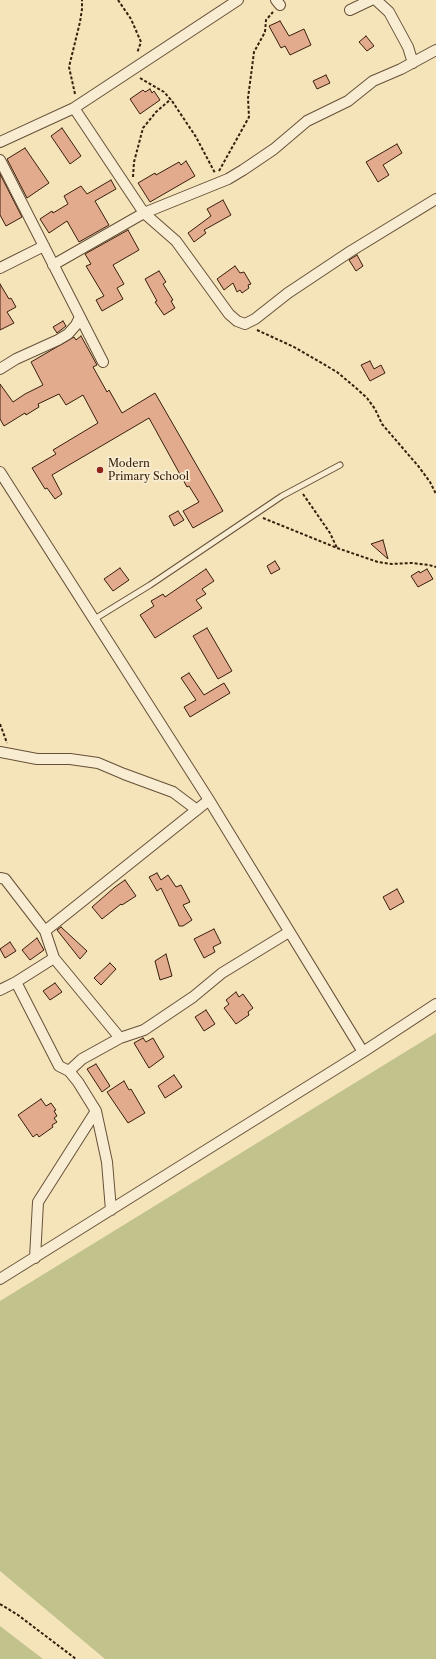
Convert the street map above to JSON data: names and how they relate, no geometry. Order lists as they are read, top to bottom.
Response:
{
  "places": ["Modern Primary School"]
}
